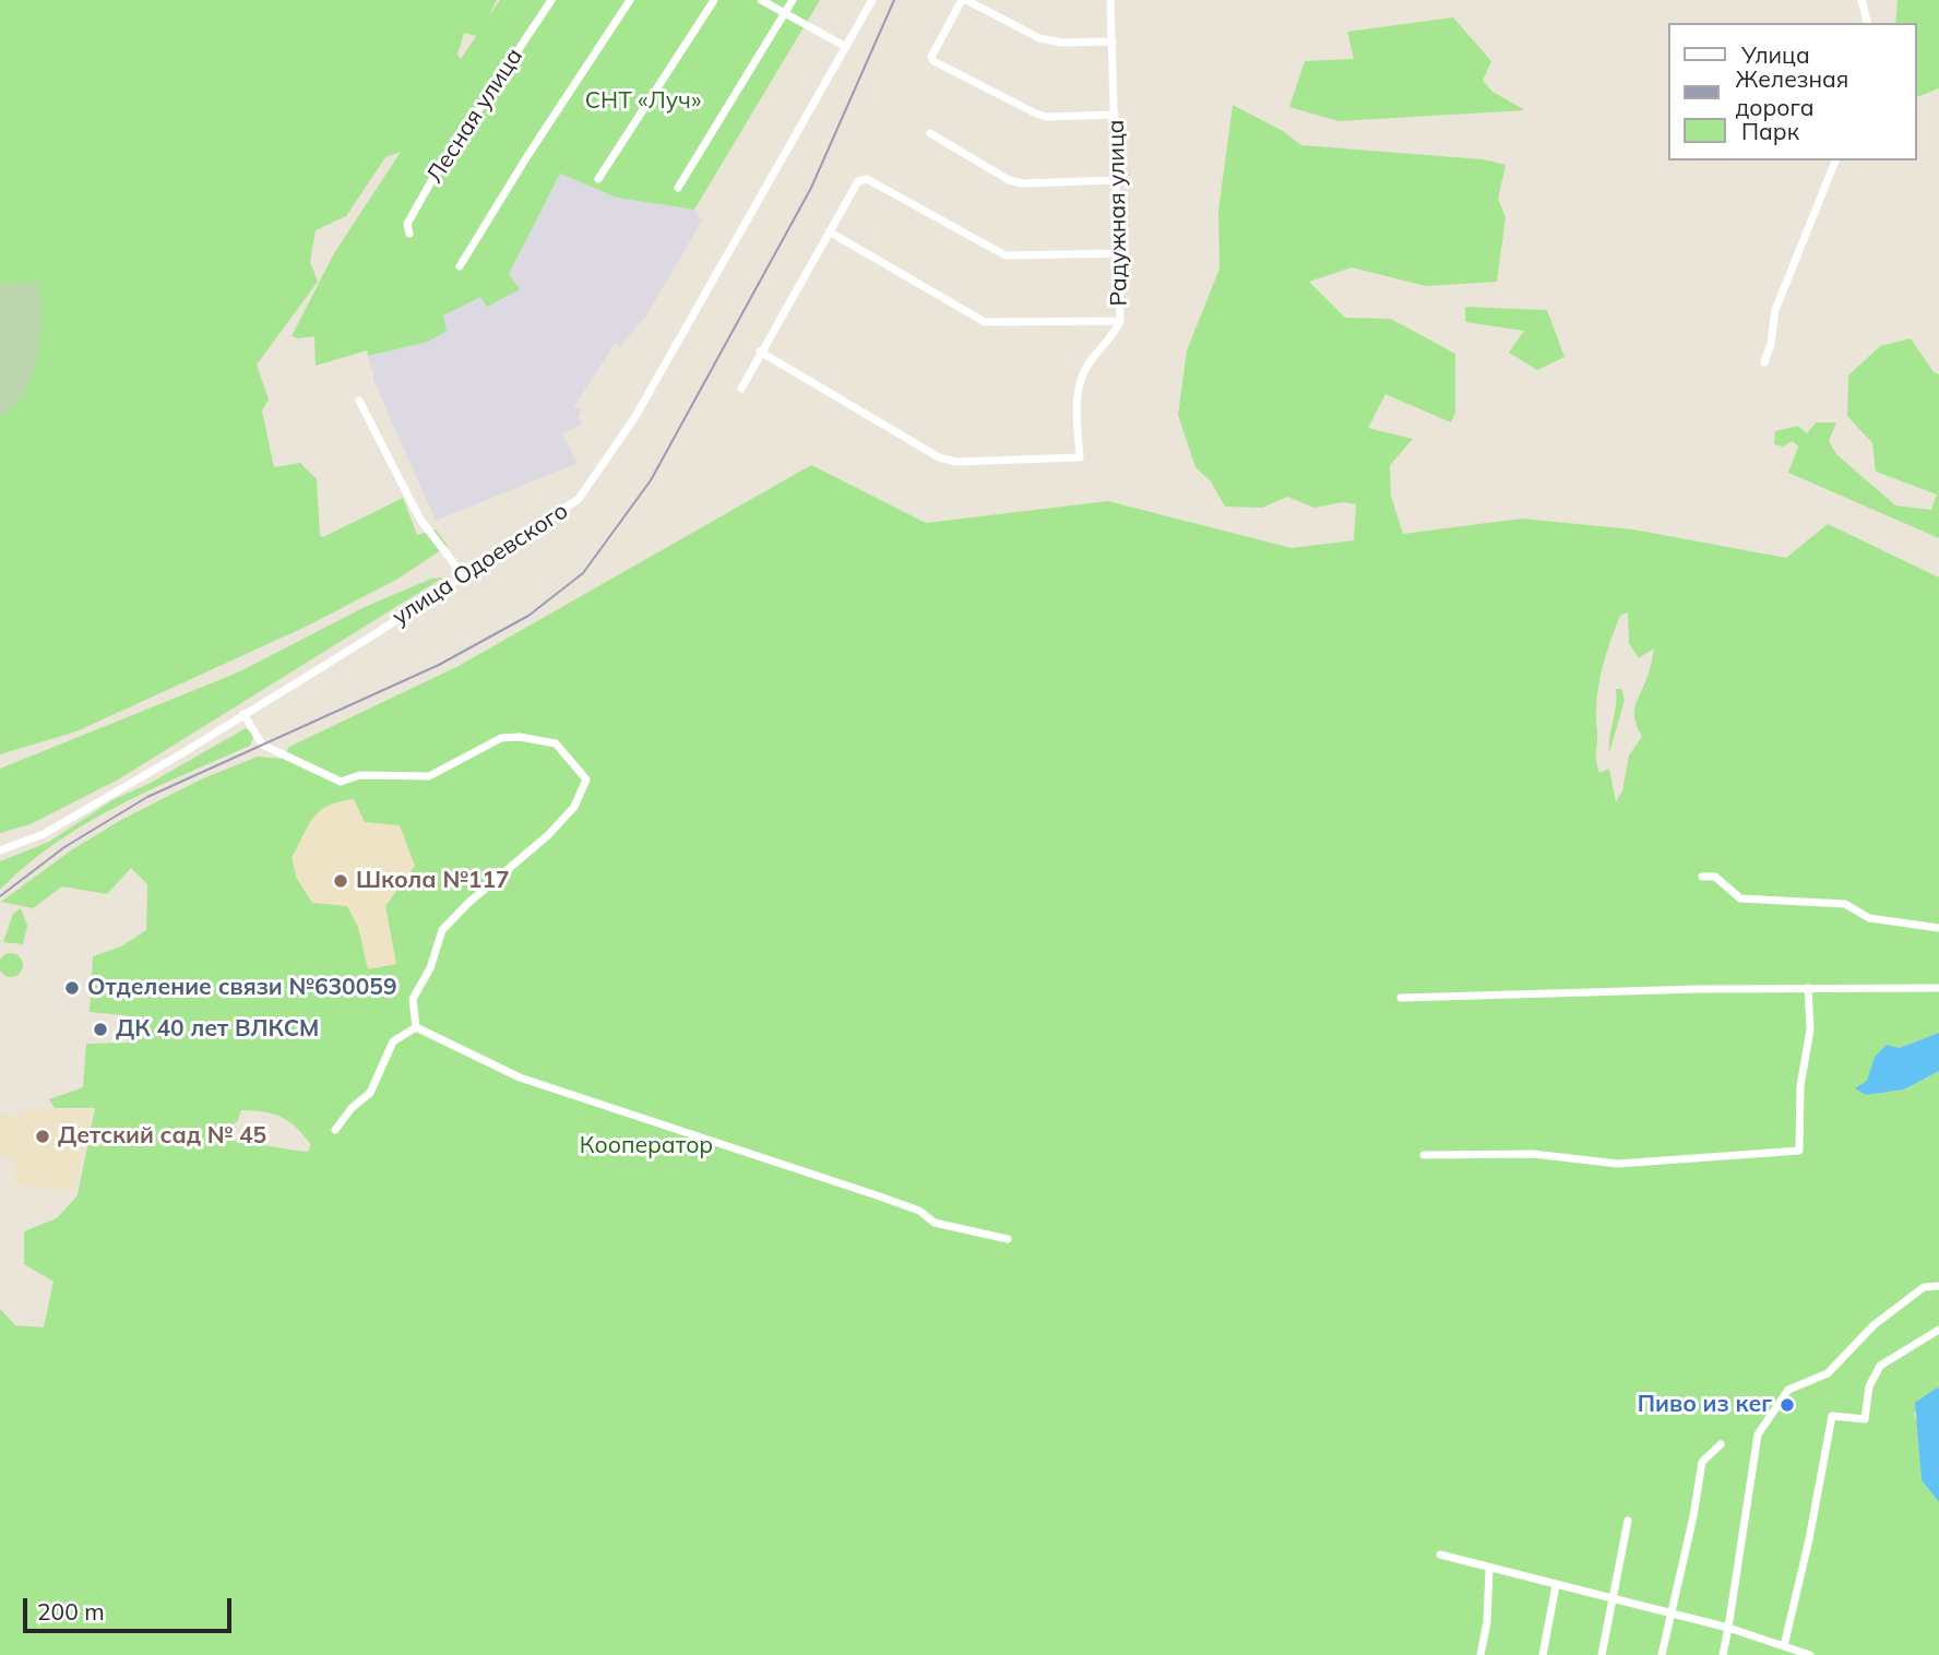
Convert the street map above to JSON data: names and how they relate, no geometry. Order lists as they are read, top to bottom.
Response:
{
  "streets": {
    "street": ["Лесная улица", "Радужная улица", "улица Одоевского"]
  },
  "parks": ["СНТ «Луч»", "Кооператор"],
  "places": [
    "Школа №117",
    "Отделение связи №630059",
    "ДК 40 лет ВЛКСМ",
    "Детский сад № 45",
    "Пиво из кег"
  ],
  "legend": ["Улица", "Железная дорога", "Парк"],
  "scale_bar": "200 m"
}
